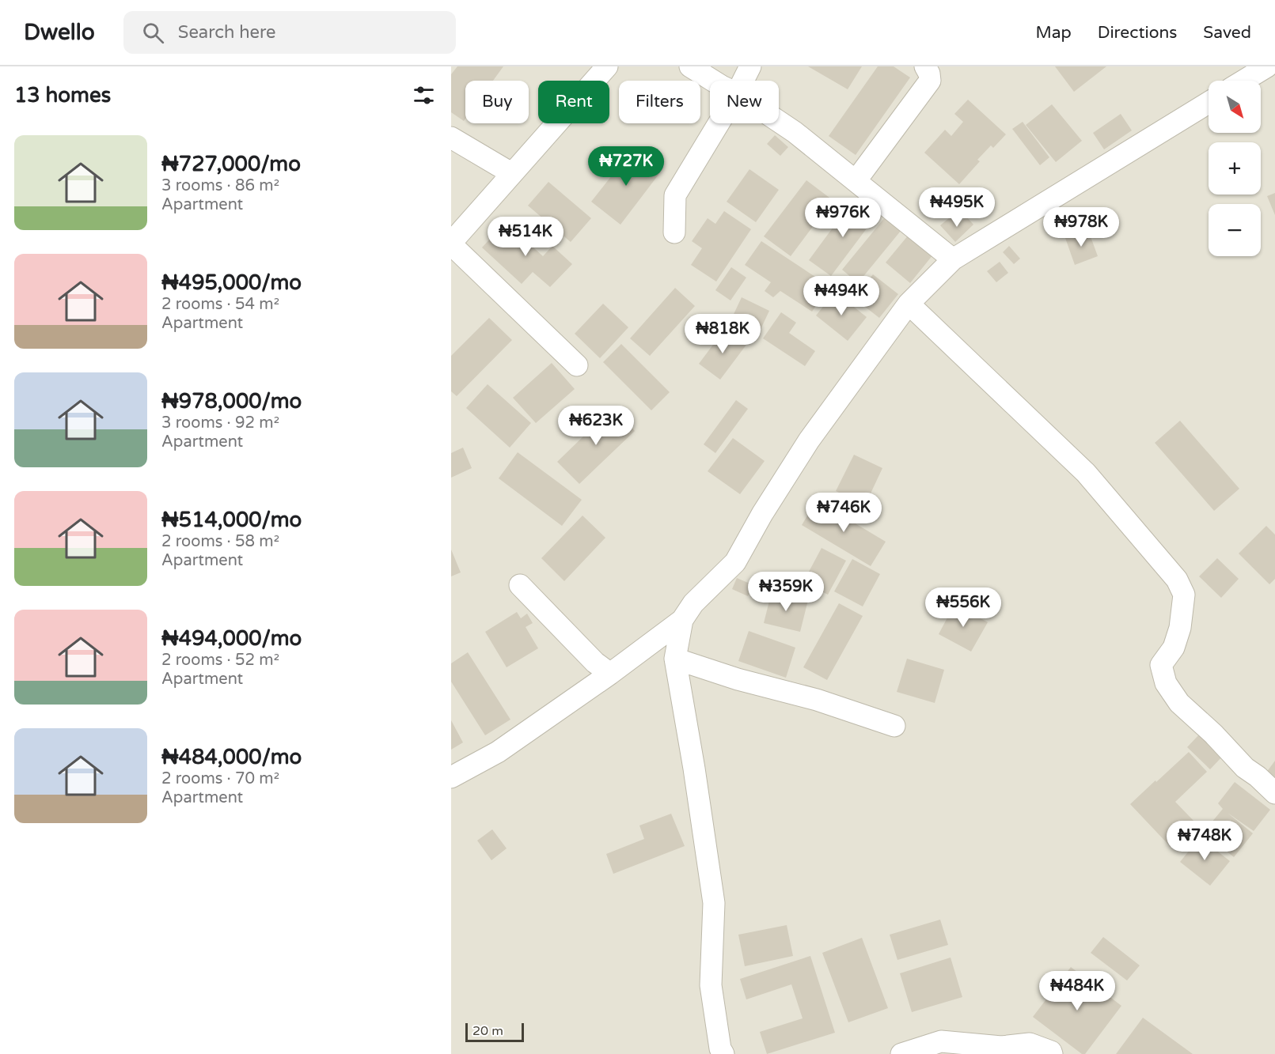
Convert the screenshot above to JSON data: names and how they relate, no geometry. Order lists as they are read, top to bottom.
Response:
{
  "scale_bar": "20 m",
  "north": "bottom right",
  "page": {
    "header": "Dwello",
    "search": "Search here",
    "nav": ["Map", "Directions", "Saved"],
    "heading": "13 homes",
    "map_buttons": ["+", "−"],
    "chip": [
      "Buy",
      "Rent",
      "Filters",
      "New"
    ],
    "list": [
      {
        "name": "₦727,000/mo",
        "note": "3 rooms · 86 m² · Apartment"
      },
      {
        "name": "₦495,000/mo",
        "note": "2 rooms · 54 m² · Apartment"
      },
      {
        "name": "₦978,000/mo",
        "note": "3 rooms · 92 m² · Apartment"
      },
      {
        "name": "₦514,000/mo",
        "note": "2 rooms · 58 m² · Apartment"
      },
      {
        "name": "₦494,000/mo",
        "note": "2 rooms · 52 m² · Apartment"
      },
      {
        "name": "₦484,000/mo",
        "note": "2 rooms · 70 m² · Apartment"
      }
    ],
    "price": [
      "₦727K",
      "₦495K",
      "₦976K",
      "₦978K",
      "₦514K",
      "₦494K",
      "₦818K",
      "₦623K",
      "₦746K",
      "₦359K",
      "₦556K",
      "₦748K",
      "₦484K"
    ],
    "scale": "20 m"
  }
}
